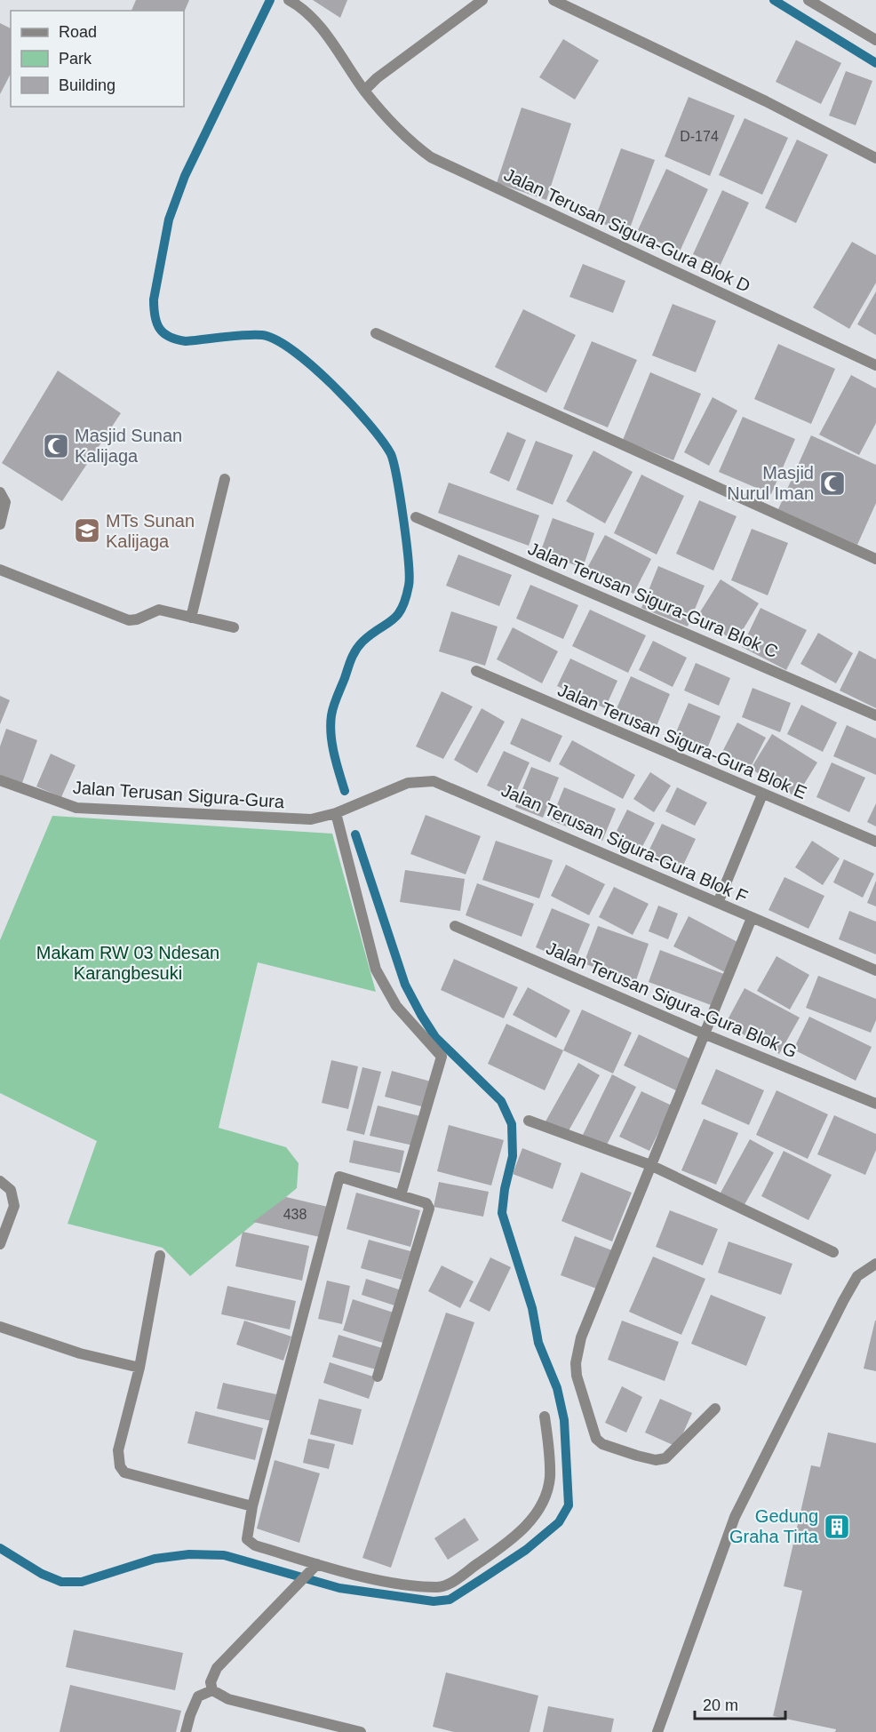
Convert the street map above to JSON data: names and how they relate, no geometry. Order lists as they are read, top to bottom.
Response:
{
  "streets": {
    "street": [
      "Jalan Terusan Sigura-Gura Blok D",
      "Jalan Terusan Sigura-Gura Blok C",
      "Jalan Terusan Sigura-Gura Blok E",
      "Jalan Terusan Sigura-Gura",
      "Jalan Terusan Sigura-Gura Blok F",
      "Jalan Terusan Sigura-Gura Blok G"
    ]
  },
  "crossings": [
    ["Jalan Terusan Sigura-Gura", "Jalan Terusan Sigura-Gura Blok F"]
  ],
  "parks": ["Makam RW 03 Ndesan Karangbesuki"],
  "places": {
    "mosque": ["Masjid Sunan Kalijaga", "Masjid Nurul Iman"],
    "school or university": ["MTs Sunan Kalijaga"],
    "building": ["Gedung Graha Tirta"]
  },
  "house_numbers": ["D-174", "438"],
  "legend": ["Road", "Park", "Building"],
  "scale_bar": "20 m"
}
